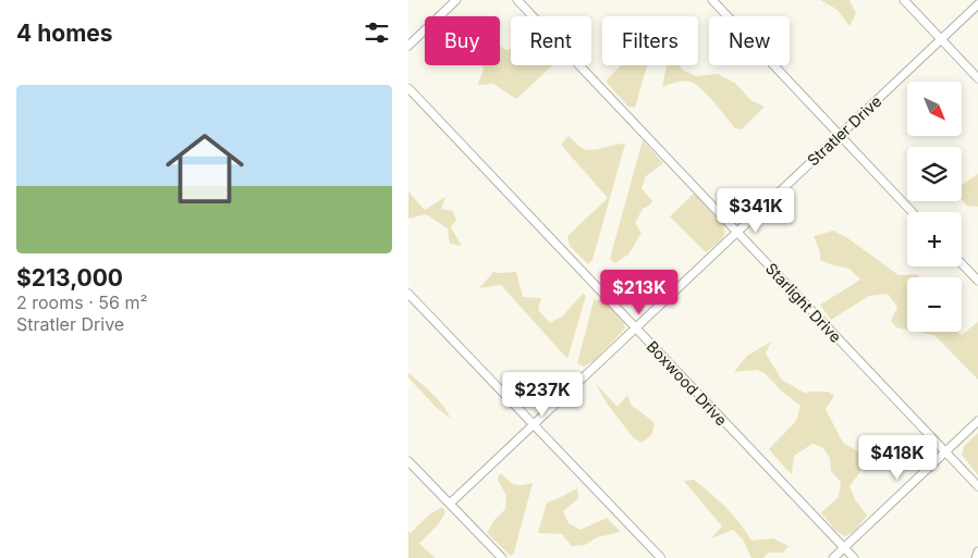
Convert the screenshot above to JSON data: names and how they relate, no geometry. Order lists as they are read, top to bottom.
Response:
{
  "streets": {
    "street": ["Stratler Drive", "Starlight Drive", "Boxwood Drive"]
  },
  "crossings": [
    ["Stratler Drive", "Starlight Drive"],
    ["Stratler Drive", "Boxwood Drive"]
  ],
  "north": "bottom right",
  "page": {
    "heading": "4 homes",
    "chip": [
      "Buy",
      "Rent",
      "Filters",
      "New"
    ],
    "list": [
      {
        "name": "$213,000",
        "note": "2 rooms · 56 m² · Stratler Drive"
      }
    ],
    "map_buttons": ["+", "−"],
    "price": [
      "$341K",
      "$213K",
      "$237K",
      "$418K"
    ]
  }
}
